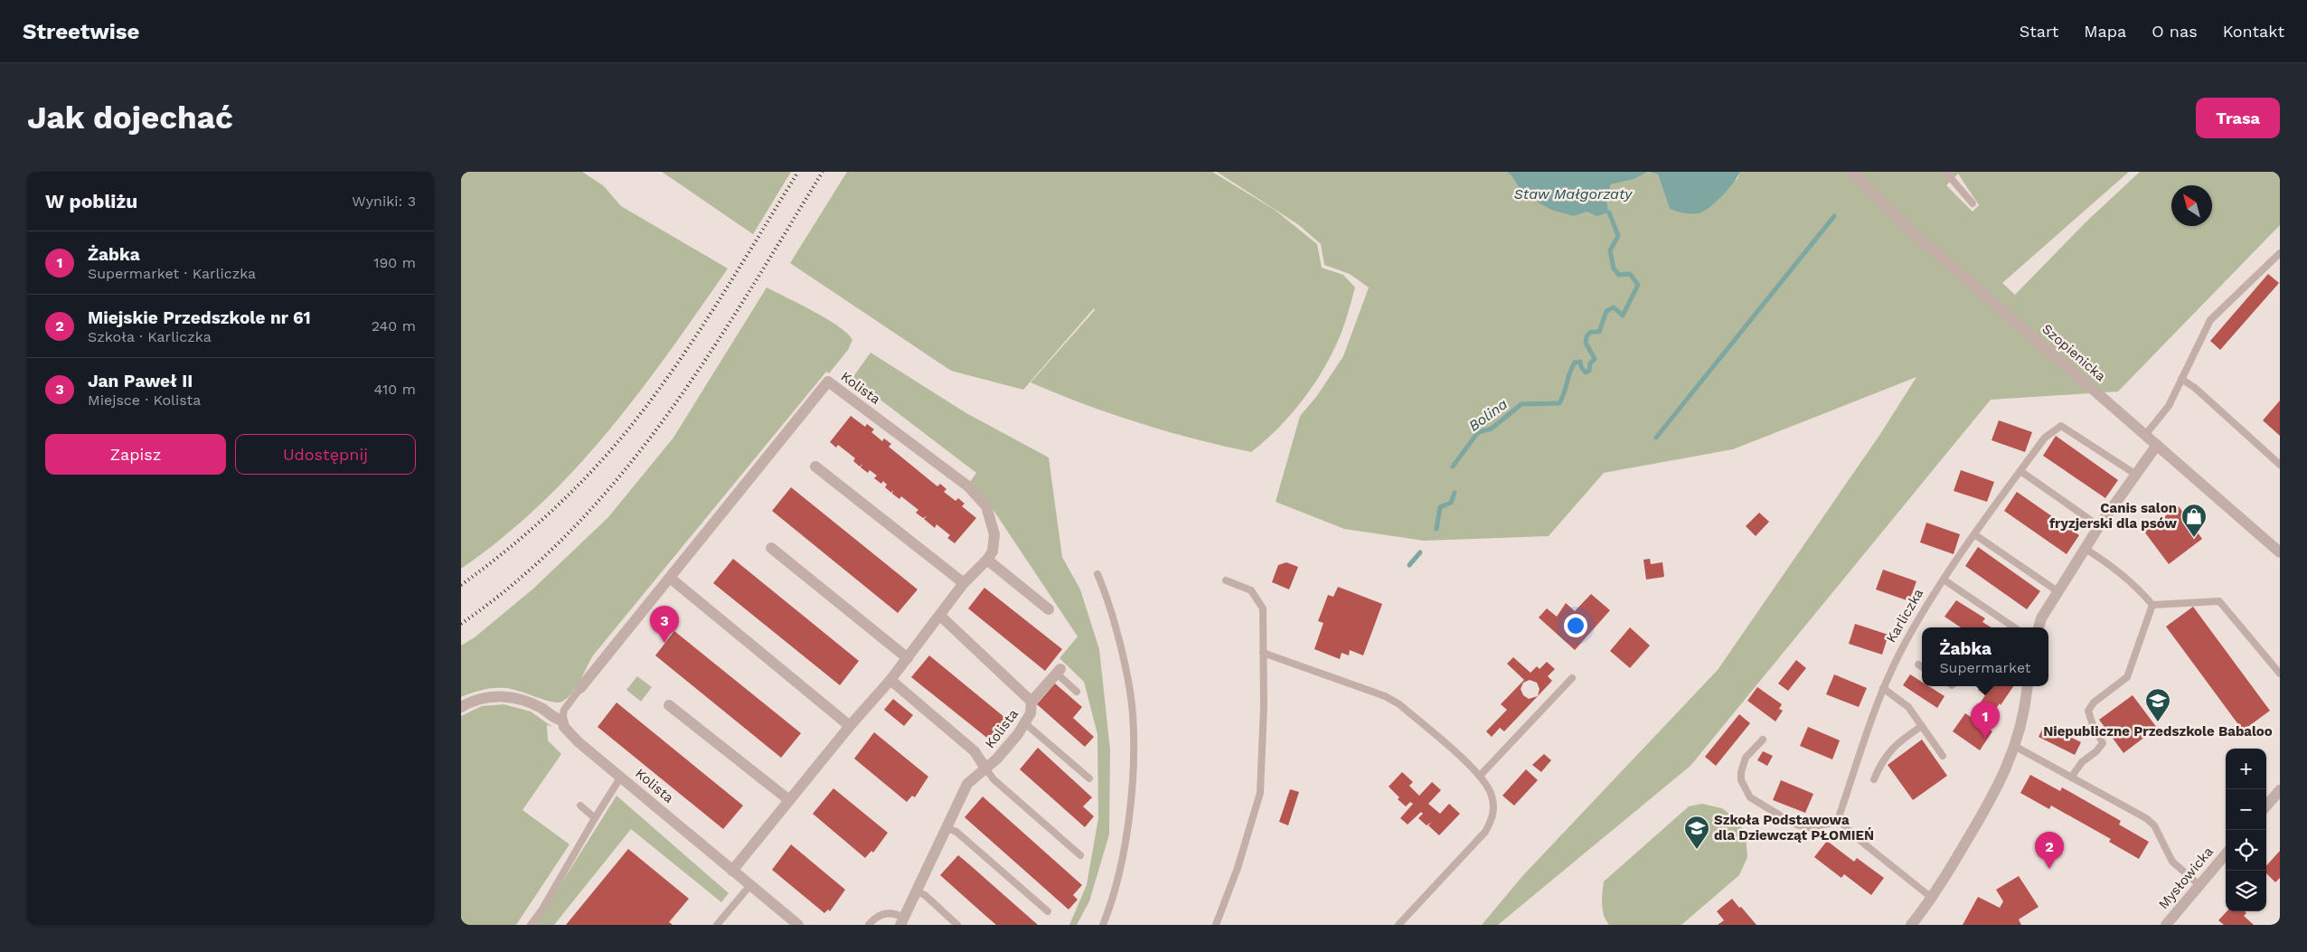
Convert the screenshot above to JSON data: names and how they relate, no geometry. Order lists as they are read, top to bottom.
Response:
{
  "streets": {
    "street": ["Szopienicka", "Kolista", "Mysłowicka"],
    "lane": ["Karliczka"]
  },
  "water": ["Staw Małgorzaty", "Bolina"],
  "places": {
    "shop": ["Canis salon fryzjerski dla psów"],
    "school or university": ["Niepubliczne Przedszkole Babaloo", "Szkoła Podstawowa dla Dziewcząt PŁOMIEŃ"]
  },
  "north": "top left",
  "page": {
    "header": "Streetwise",
    "nav": [
      "Start",
      "Mapa",
      "O nas",
      "Kontakt"
    ],
    "buttons": [
      "Trasa",
      ["Zapisz", "Udostępnij"]
    ],
    "title": "Jak dojechać",
    "heading": ["W pobliżu", "Wyniki: 3"],
    "list": [
      {
        "mark": "1",
        "name": "Żabka",
        "note": "Supermarket · Karliczka",
        "value": "190 m"
      },
      {
        "mark": "2",
        "name": "Miejskie Przedszkole nr 61",
        "note": "Szkoła · Karliczka",
        "value": "240 m"
      },
      {
        "mark": "3",
        "name": "Jan Paweł II",
        "note": "Miejsce · Kolista",
        "value": "410 m"
      }
    ],
    "pins": ["3", "1", "2"],
    "popup": ["Żabka", "Supermarket"],
    "map_buttons": ["+", "−"]
  }
}
